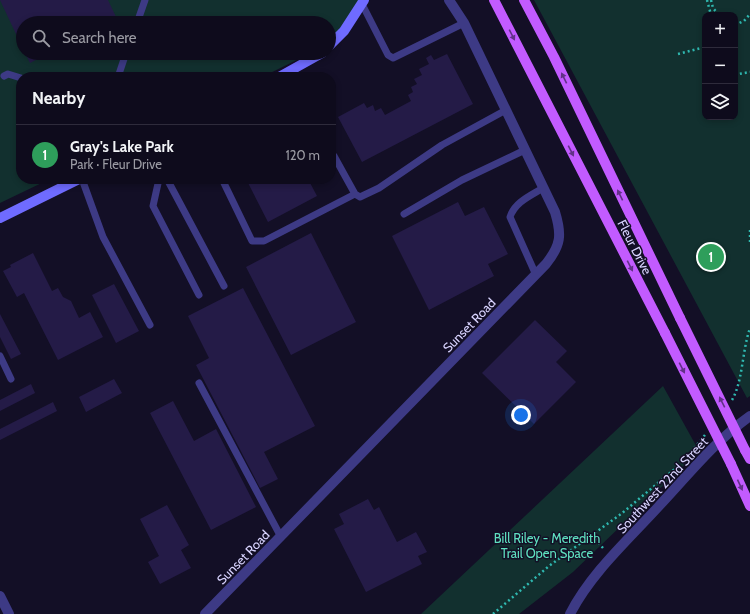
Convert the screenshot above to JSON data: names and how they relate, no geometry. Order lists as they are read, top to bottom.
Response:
{
  "streets": {
    "main road": ["Fleur Drive"],
    "street": ["Sunset Road", "Southwest 22nd Street"]
  },
  "parks": ["Bill Riley - Meredith Trail Open Space"],
  "page": {
    "map_buttons": ["+", "−"],
    "search": "Search here",
    "heading": "Nearby",
    "list": [
      {
        "mark": "1",
        "name": "Gray's Lake Park",
        "note": "Park · Fleur Drive",
        "value": "120 m"
      }
    ],
    "pins": "1"
  }
}
